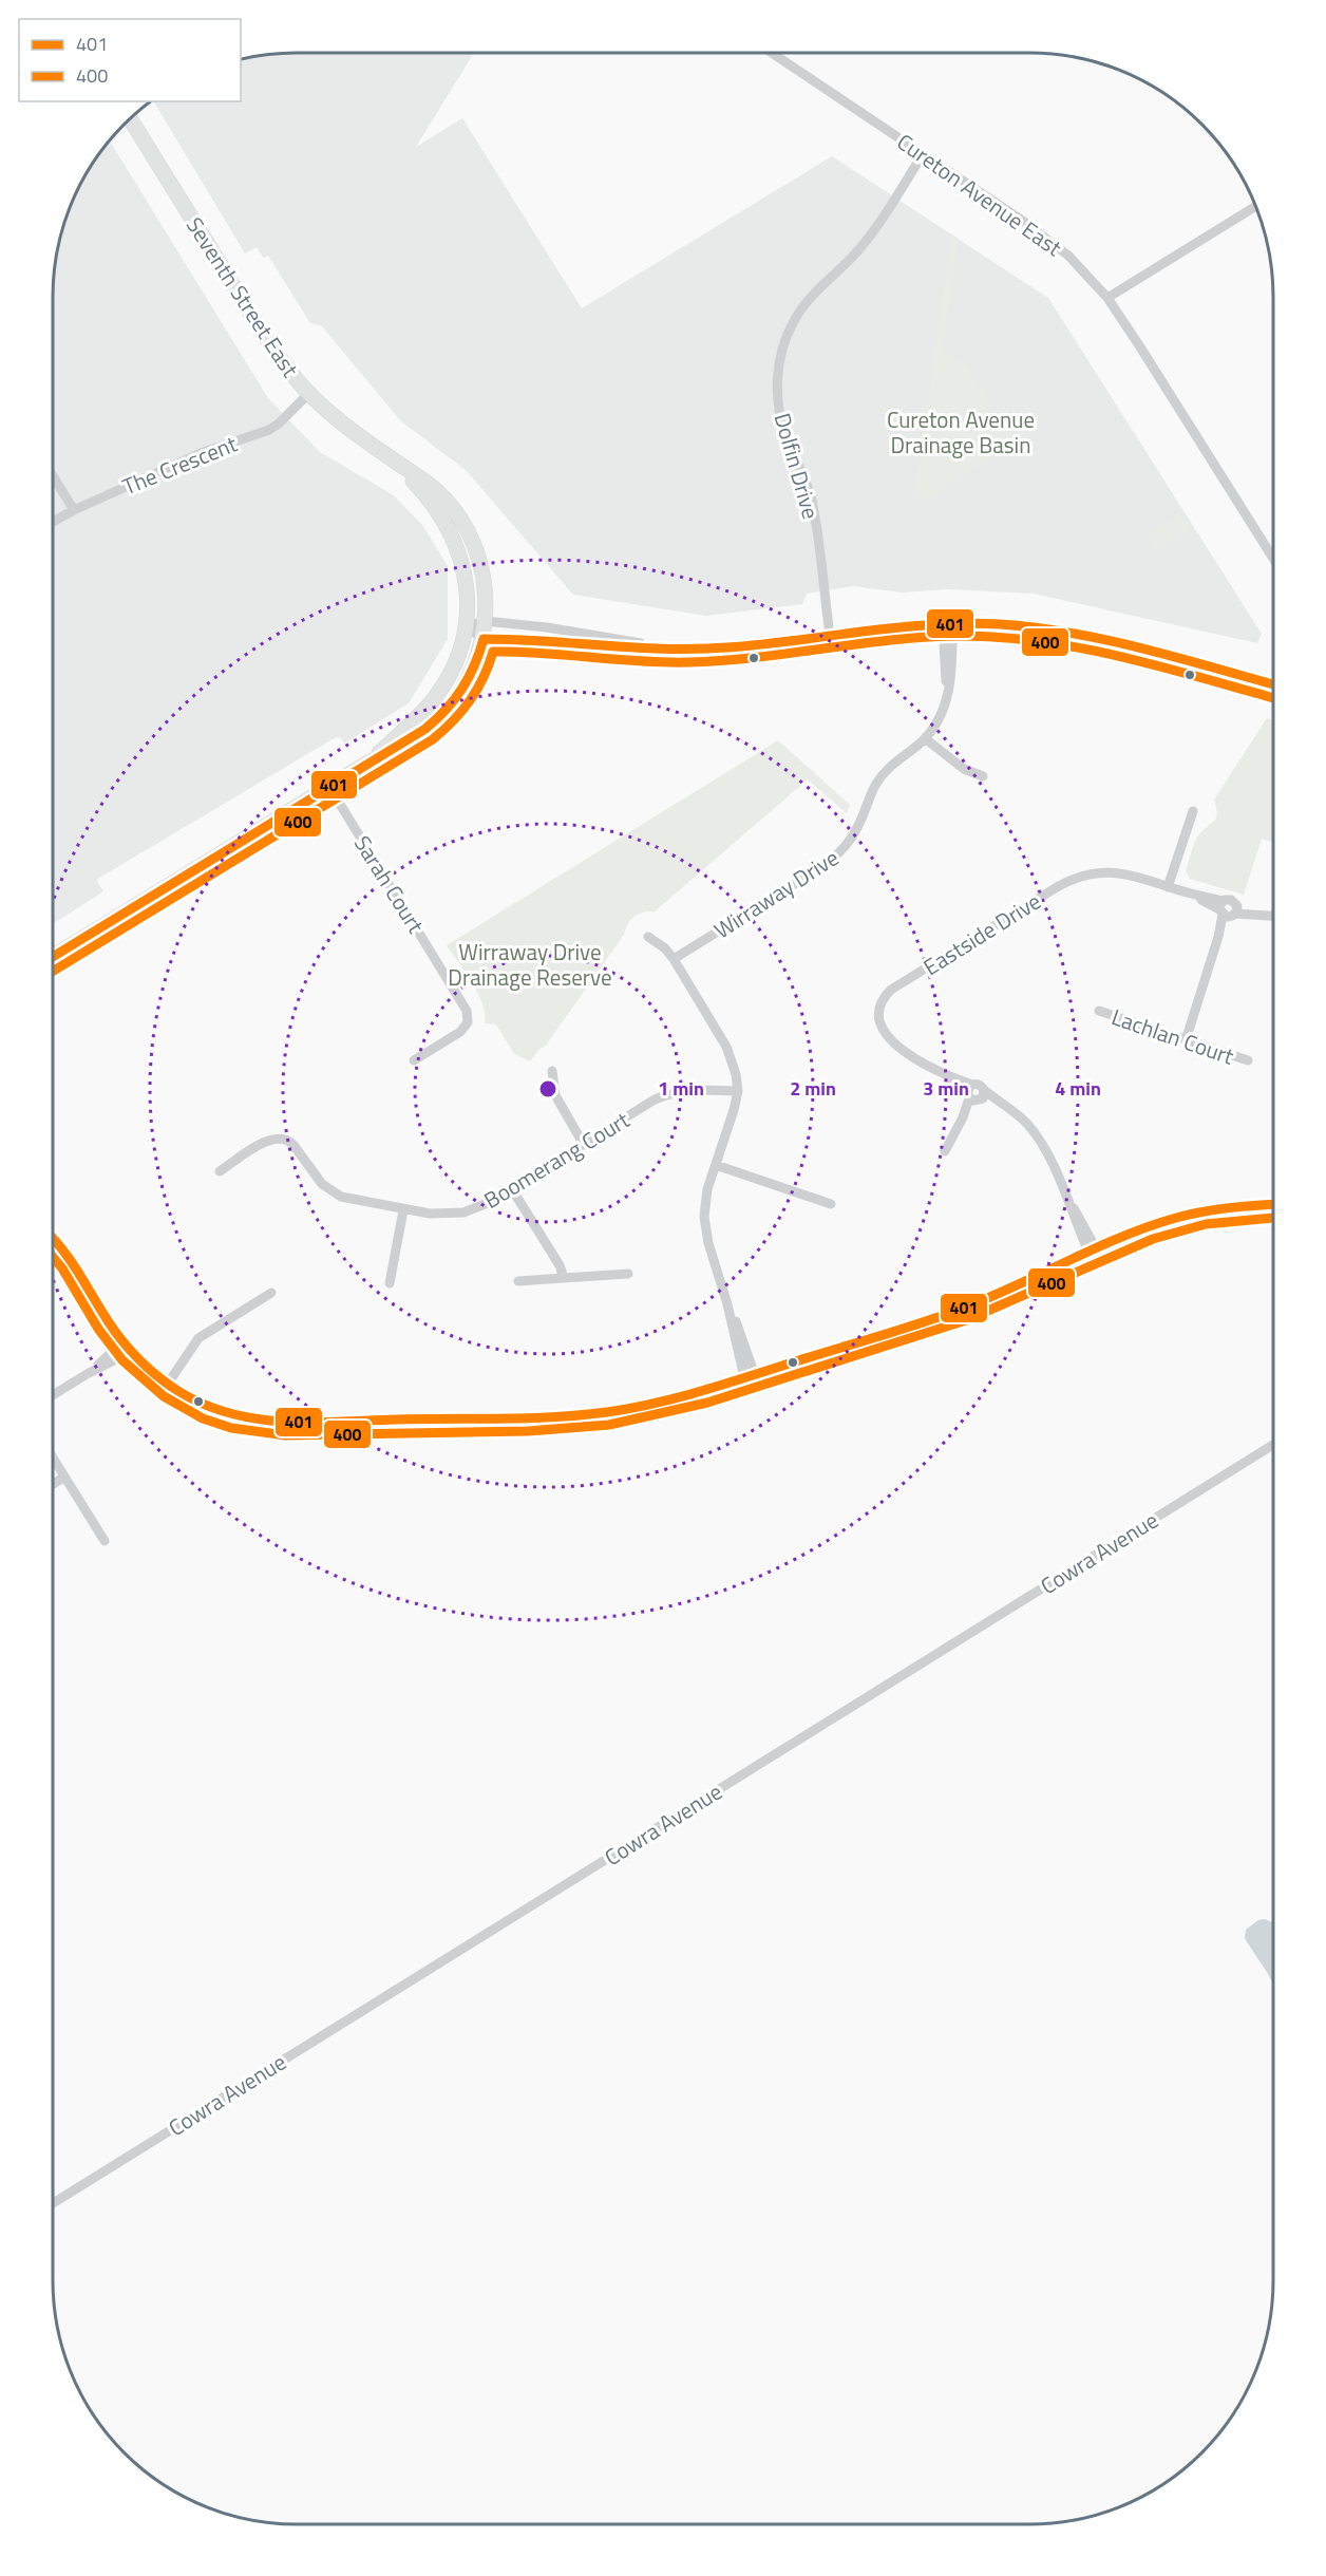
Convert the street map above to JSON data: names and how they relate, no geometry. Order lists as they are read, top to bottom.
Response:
{
  "streets": {
    "main road": ["Seventh Street East"],
    "street": [
      "Cureton Avenue East",
      "The Crescent",
      "Dolfin Drive",
      "Sarah Court",
      "Wirraway Drive",
      "Eastside Drive",
      "Lachlan Court",
      "Boomerang Court",
      "Cowra Avenue"
    ]
  },
  "crossings": [
    ["Cureton Avenue East", "Dolfin Drive"],
    ["Seventh Street East", "The Crescent"]
  ],
  "parks": ["Cureton Avenue Drainage Basin", "Wirraway Drive Drainage Reserve"],
  "lines": ["transit line 401", "transit line 400"],
  "legend": ["401", "400"],
  "rings": [
    "1 min",
    "2 min",
    "3 min",
    "4 min"
  ]
}
